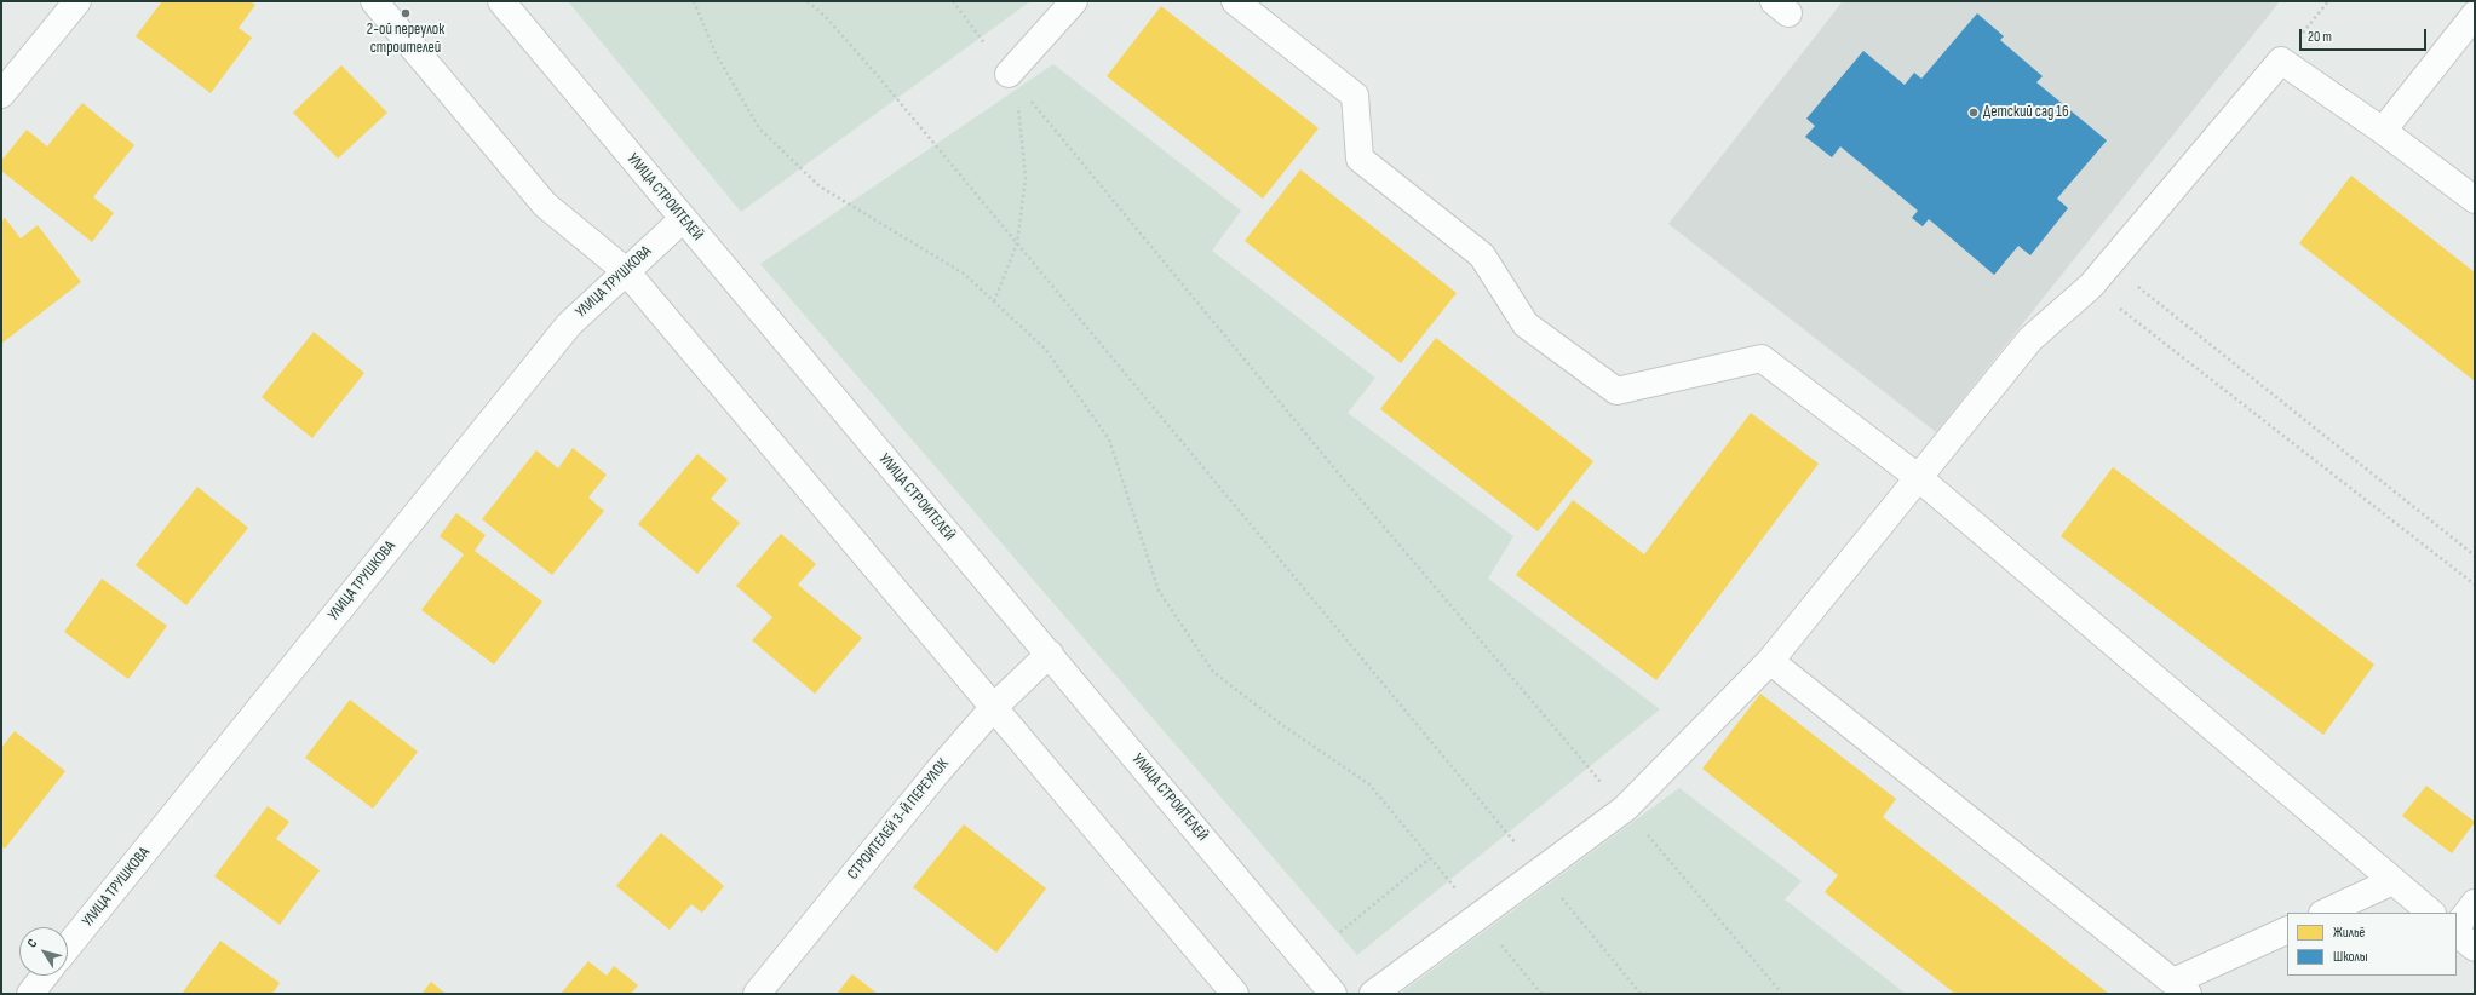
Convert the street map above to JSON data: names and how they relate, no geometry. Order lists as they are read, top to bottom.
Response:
{
  "streets": {
    "street": ["УЛИЦА СТРОИТЕЛЕЙ", "УЛИЦА ТРУШКОВА", "СТРОИТЕЛЕЙ 3-Й ПЕРЕУЛОК"]
  },
  "crossings": [
    ["УЛИЦА СТРОИТЕЛЕЙ", "УЛИЦА ТРУШКОВА"],
    ["УЛИЦА СТРОИТЕЛЕЙ", "СТРОИТЕЛЕЙ 3-Й ПЕРЕУЛОК"]
  ],
  "places": ["2-ой переулок строителей", "Детский сад 16"],
  "legend": ["Жильё", "Школы"],
  "scale_bar": "20 m",
  "north": "top left"
}
